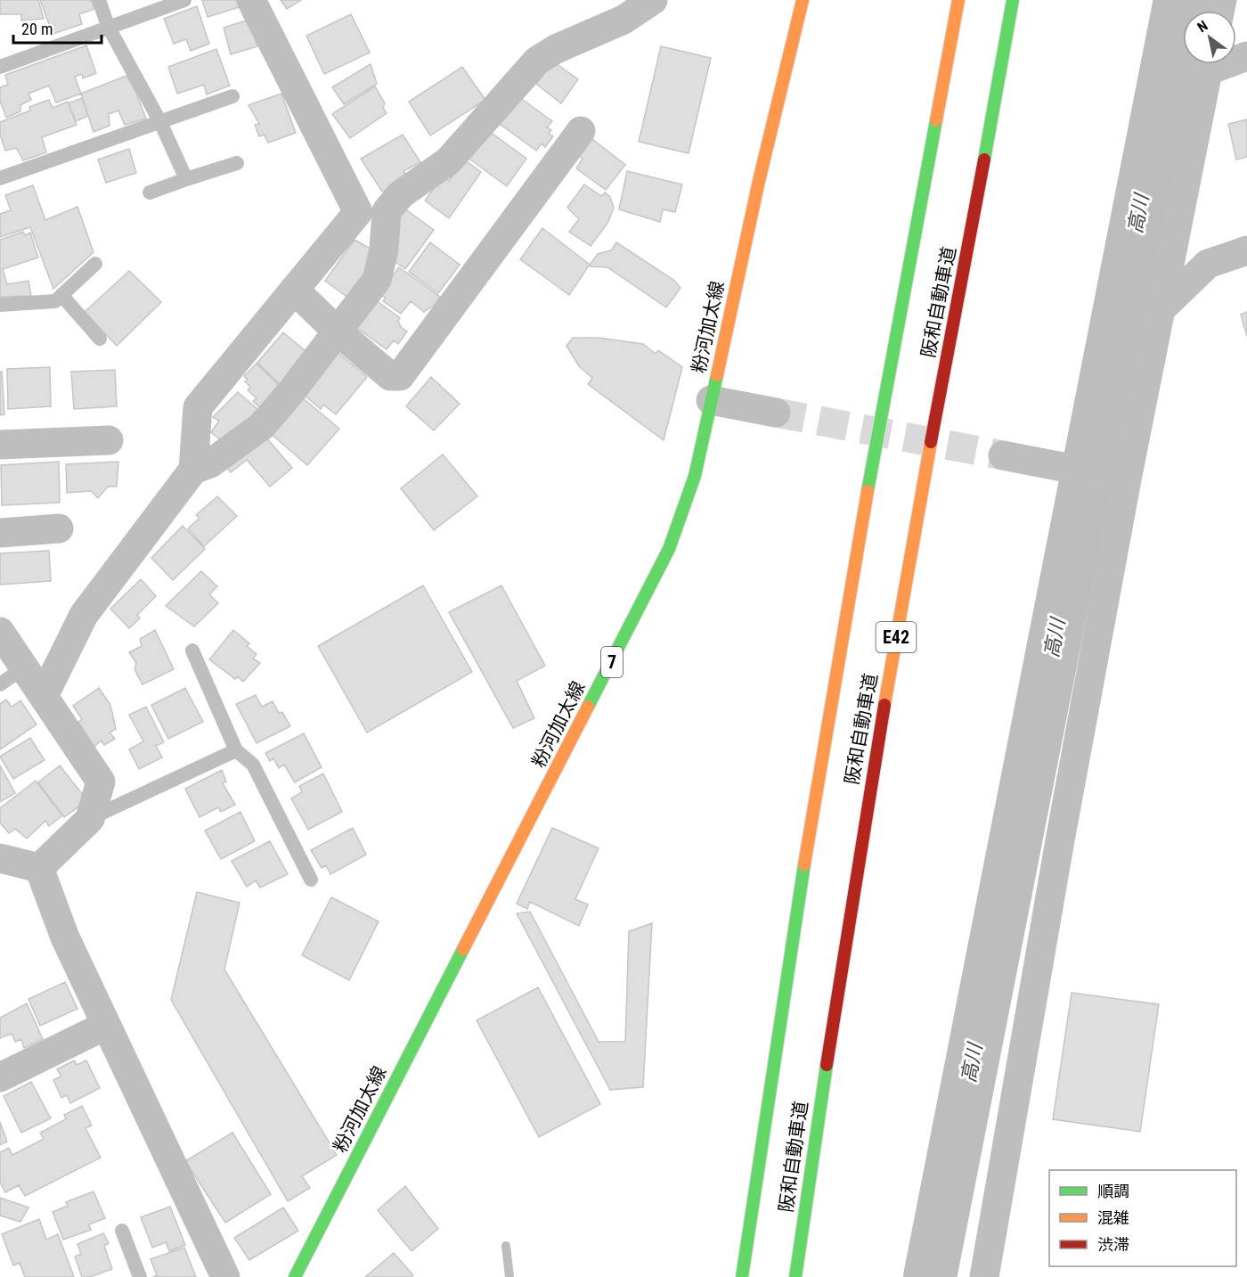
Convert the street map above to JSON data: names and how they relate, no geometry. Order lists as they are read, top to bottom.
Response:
{
  "streets": {
    "main road": [
      "阪和自動車道",
      "粉河加太線",
      "E42",
      "7"
    ]
  },
  "water": ["高川"],
  "legend": ["順調", "混雑", "渋滞"],
  "scale_bar": "20 m",
  "north": "top left"
}
